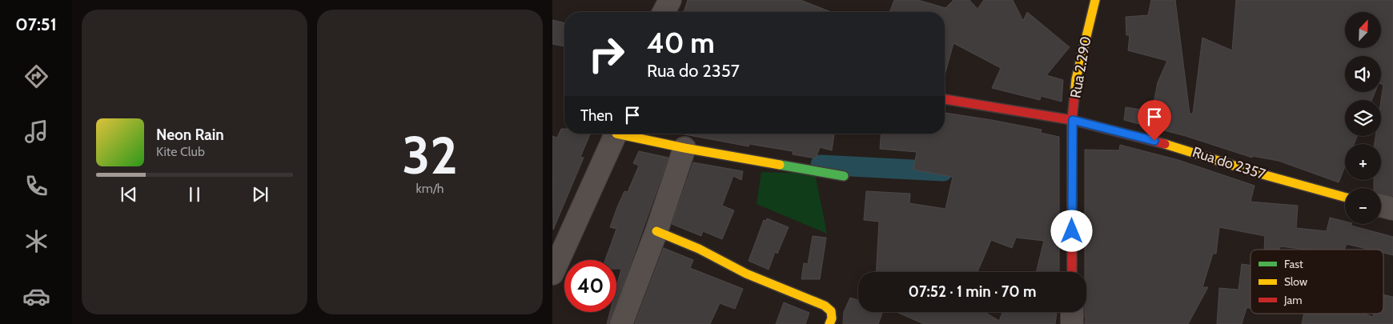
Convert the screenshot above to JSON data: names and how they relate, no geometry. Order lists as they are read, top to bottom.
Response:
{
  "streets": {
    "street": ["Rua 2.290", "Rua do 2357"]
  },
  "crossings": [
    ["Rua 2.290", "Rua do 2357"]
  ],
  "legend": ["Fast", "Slow", "Jam"],
  "north": "top right",
  "page": {
    "tabs": "07:51",
    "tile": ["32", "km/h"],
    "map_buttons": ["+", "−"],
    "turn": ["40 m", "Rua do 2357"],
    "then": "Then",
    "song": ["Neon Rain", "Kite Club"],
    "limit": "40",
    "trip": "07:52 · 1 min · 70 m"
  }
}
